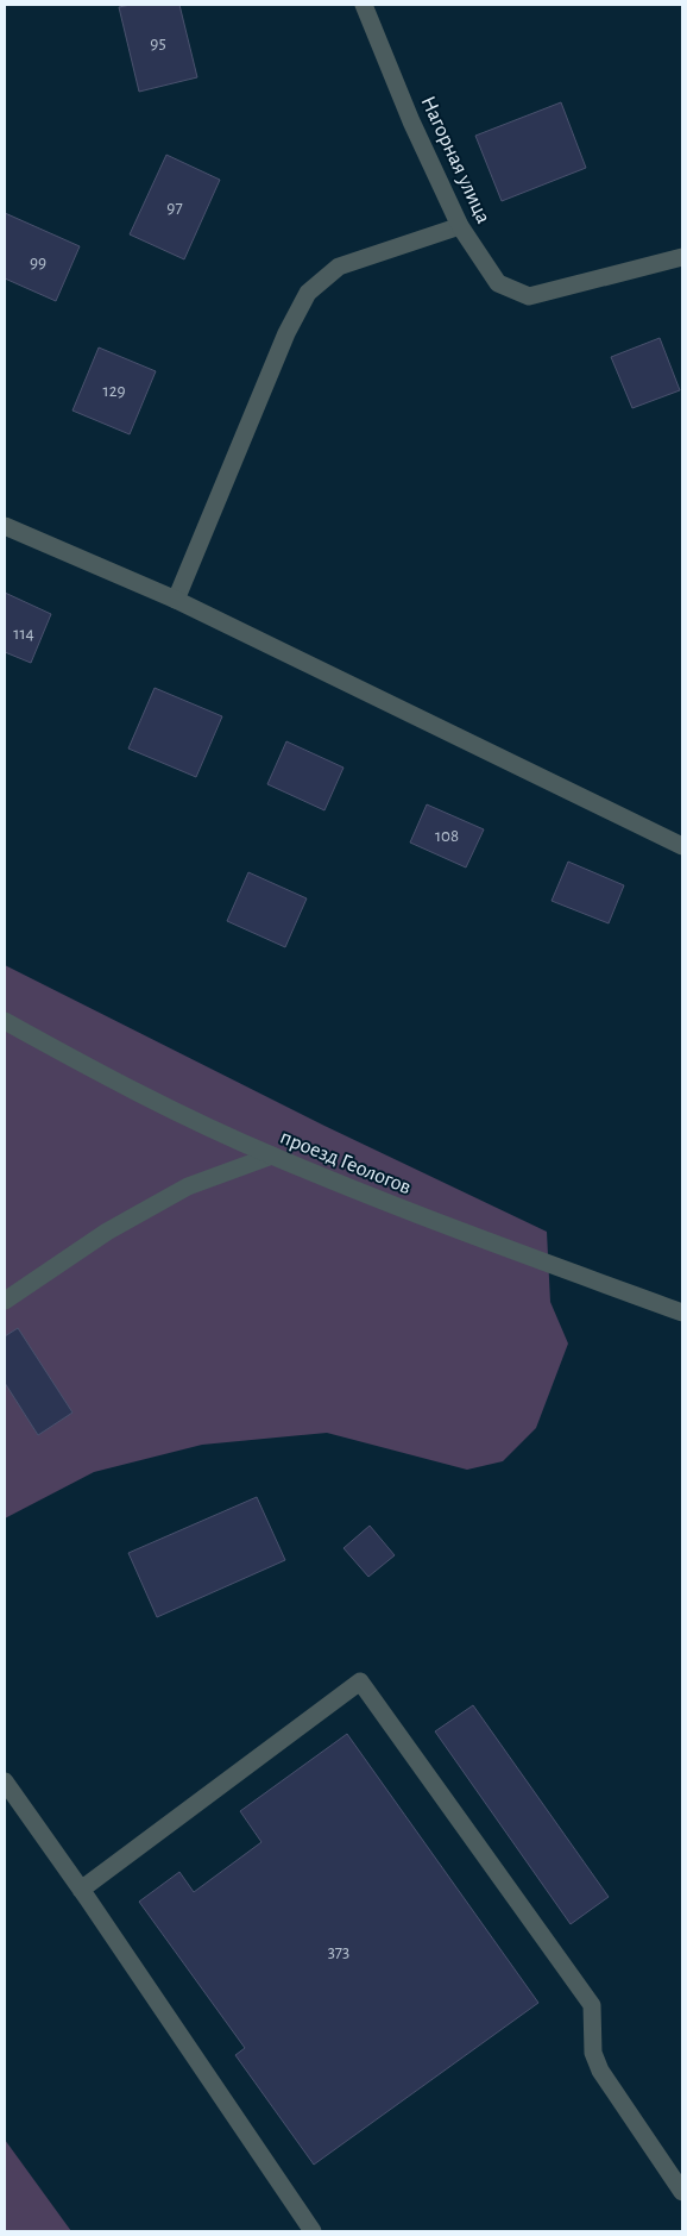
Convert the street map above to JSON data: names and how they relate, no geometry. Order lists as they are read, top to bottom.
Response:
{
  "streets": {
    "street": ["Нагорная улица", "проезд Геологов"]
  },
  "house_numbers": [
    "95",
    "97",
    "99",
    "129",
    "114",
    "108",
    "373"
  ]
}
